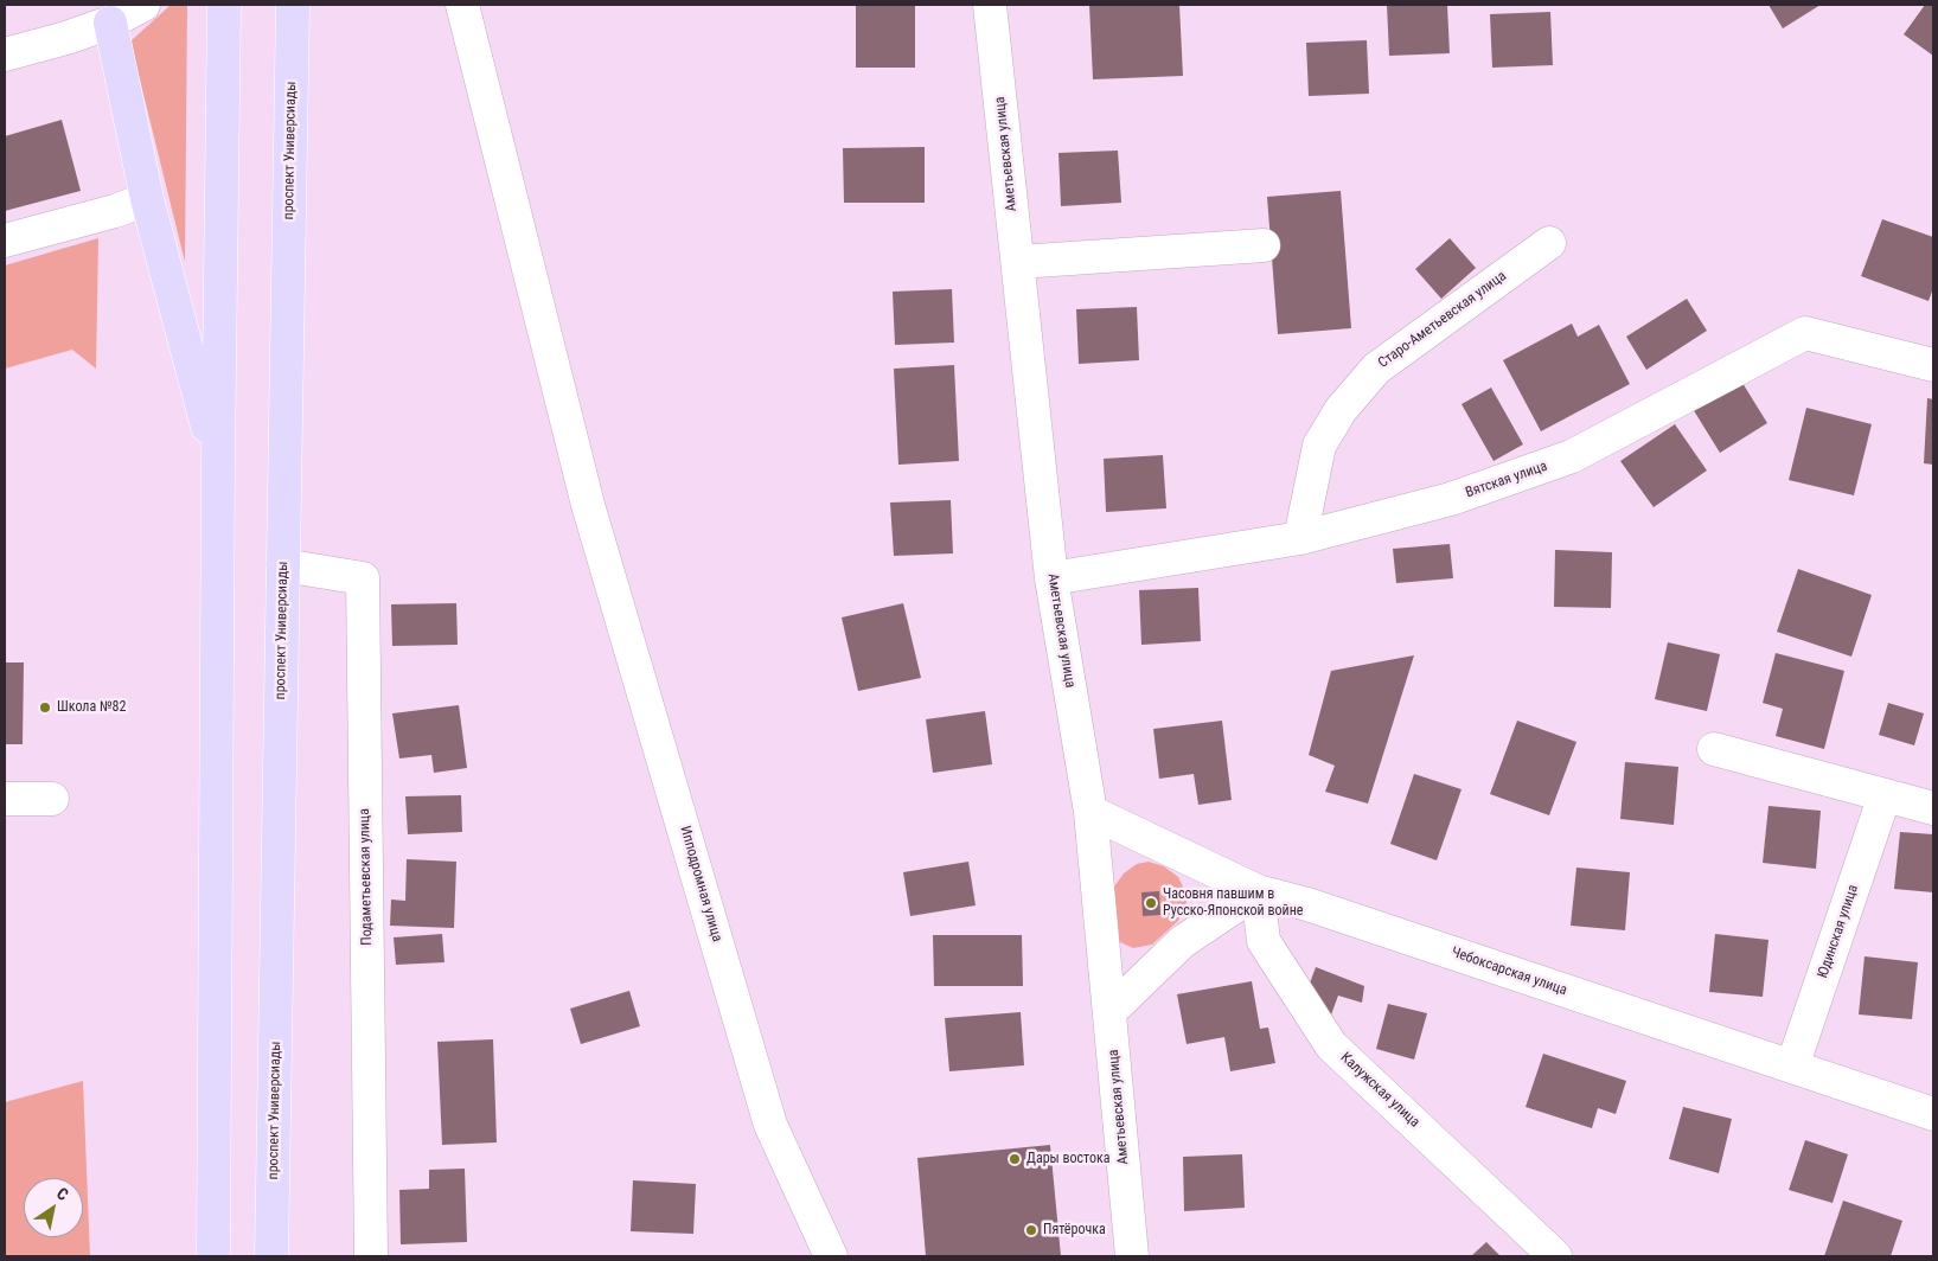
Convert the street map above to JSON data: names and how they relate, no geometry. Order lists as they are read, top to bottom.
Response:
{
  "streets": {
    "main road": ["проспект Универсиады"],
    "street": [
      "Аметьевская улица",
      "Старо-Аметьевская улица",
      "Вятская улица",
      "Подаметьевская улица",
      "Ипподромная улица",
      "Юдинская улица",
      "Чебоксарская улица",
      "Калужская улица"
    ]
  },
  "crossings": [
    ["проспект Универсиады", "Подаметьевская улица"],
    ["Аметьевская улица", "Вятская улица"],
    ["Аметьевская улица", "Чебоксарская улица"],
    ["Старо-Аметьевская улица", "Вятская улица"],
    ["Юдинская улица", "Чебоксарская улица"],
    ["Чебоксарская улица", "Калужская улица"]
  ],
  "places": [
    "Школа №82",
    "Часовня павшим в Русско-Японской войне",
    "Дары востока",
    "Пятёрочка"
  ],
  "north": "top right"
}
